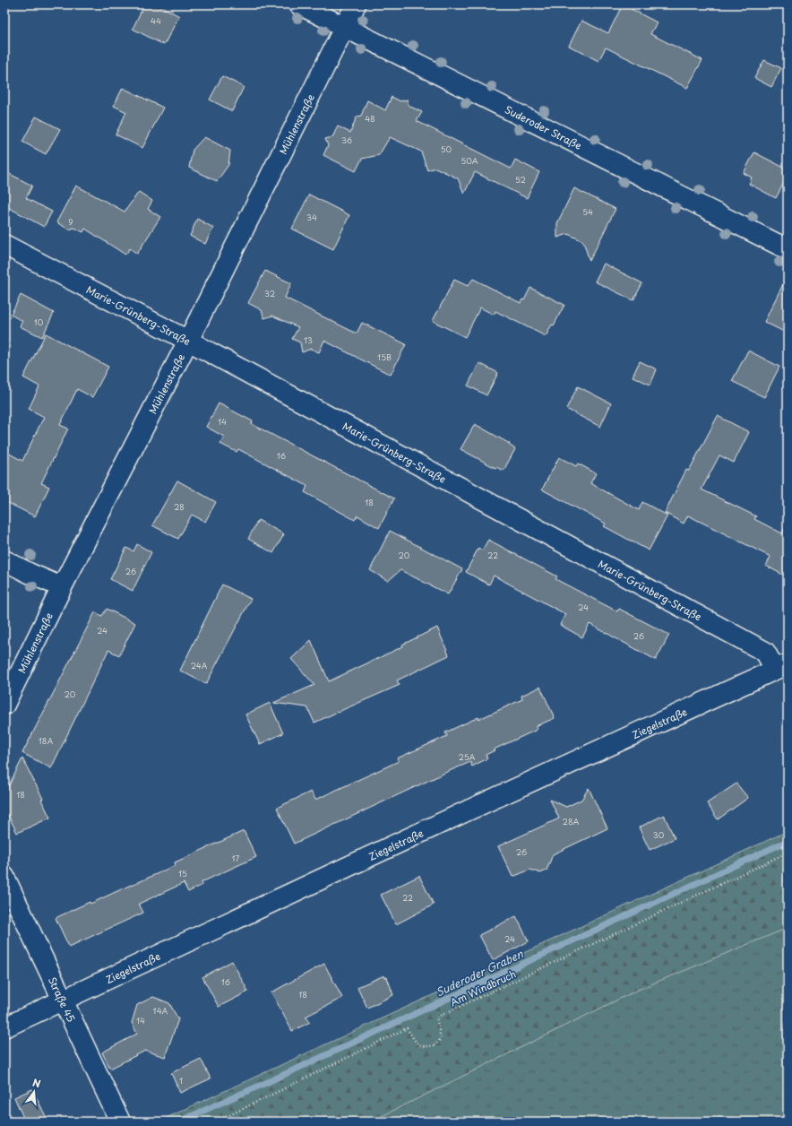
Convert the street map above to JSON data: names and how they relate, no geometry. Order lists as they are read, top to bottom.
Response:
{
  "streets": {
    "street": [
      "Mühlenstraße",
      "Suderoder Straße",
      "Marie-Grünberg-Straße",
      "Ziegelstraße",
      "Straße 45"
    ],
    "path": ["Am Windbruch"]
  },
  "crossings": [
    ["Mühlenstraße", "Suderoder Straße"],
    ["Mühlenstraße", "Marie-Grünberg-Straße"],
    ["Marie-Grünberg-Straße", "Ziegelstraße"],
    ["Ziegelstraße", "Straße 45"]
  ],
  "water": ["Suderoder Graben"],
  "house_numbers": [
    "44",
    "48",
    "36",
    "50",
    "50A",
    "52",
    "54",
    "34",
    "9",
    "32",
    "10",
    "13",
    "15B",
    "14",
    "16",
    "18",
    "28",
    "20",
    "22",
    "26",
    "24",
    "24",
    "26",
    "24A",
    "20",
    "18A",
    "25A",
    "18",
    "28A",
    "30",
    "26",
    "17",
    "15",
    "22",
    "24",
    "16",
    "18",
    "14A",
    "14",
    "1"
  ],
  "north": "top"
}
